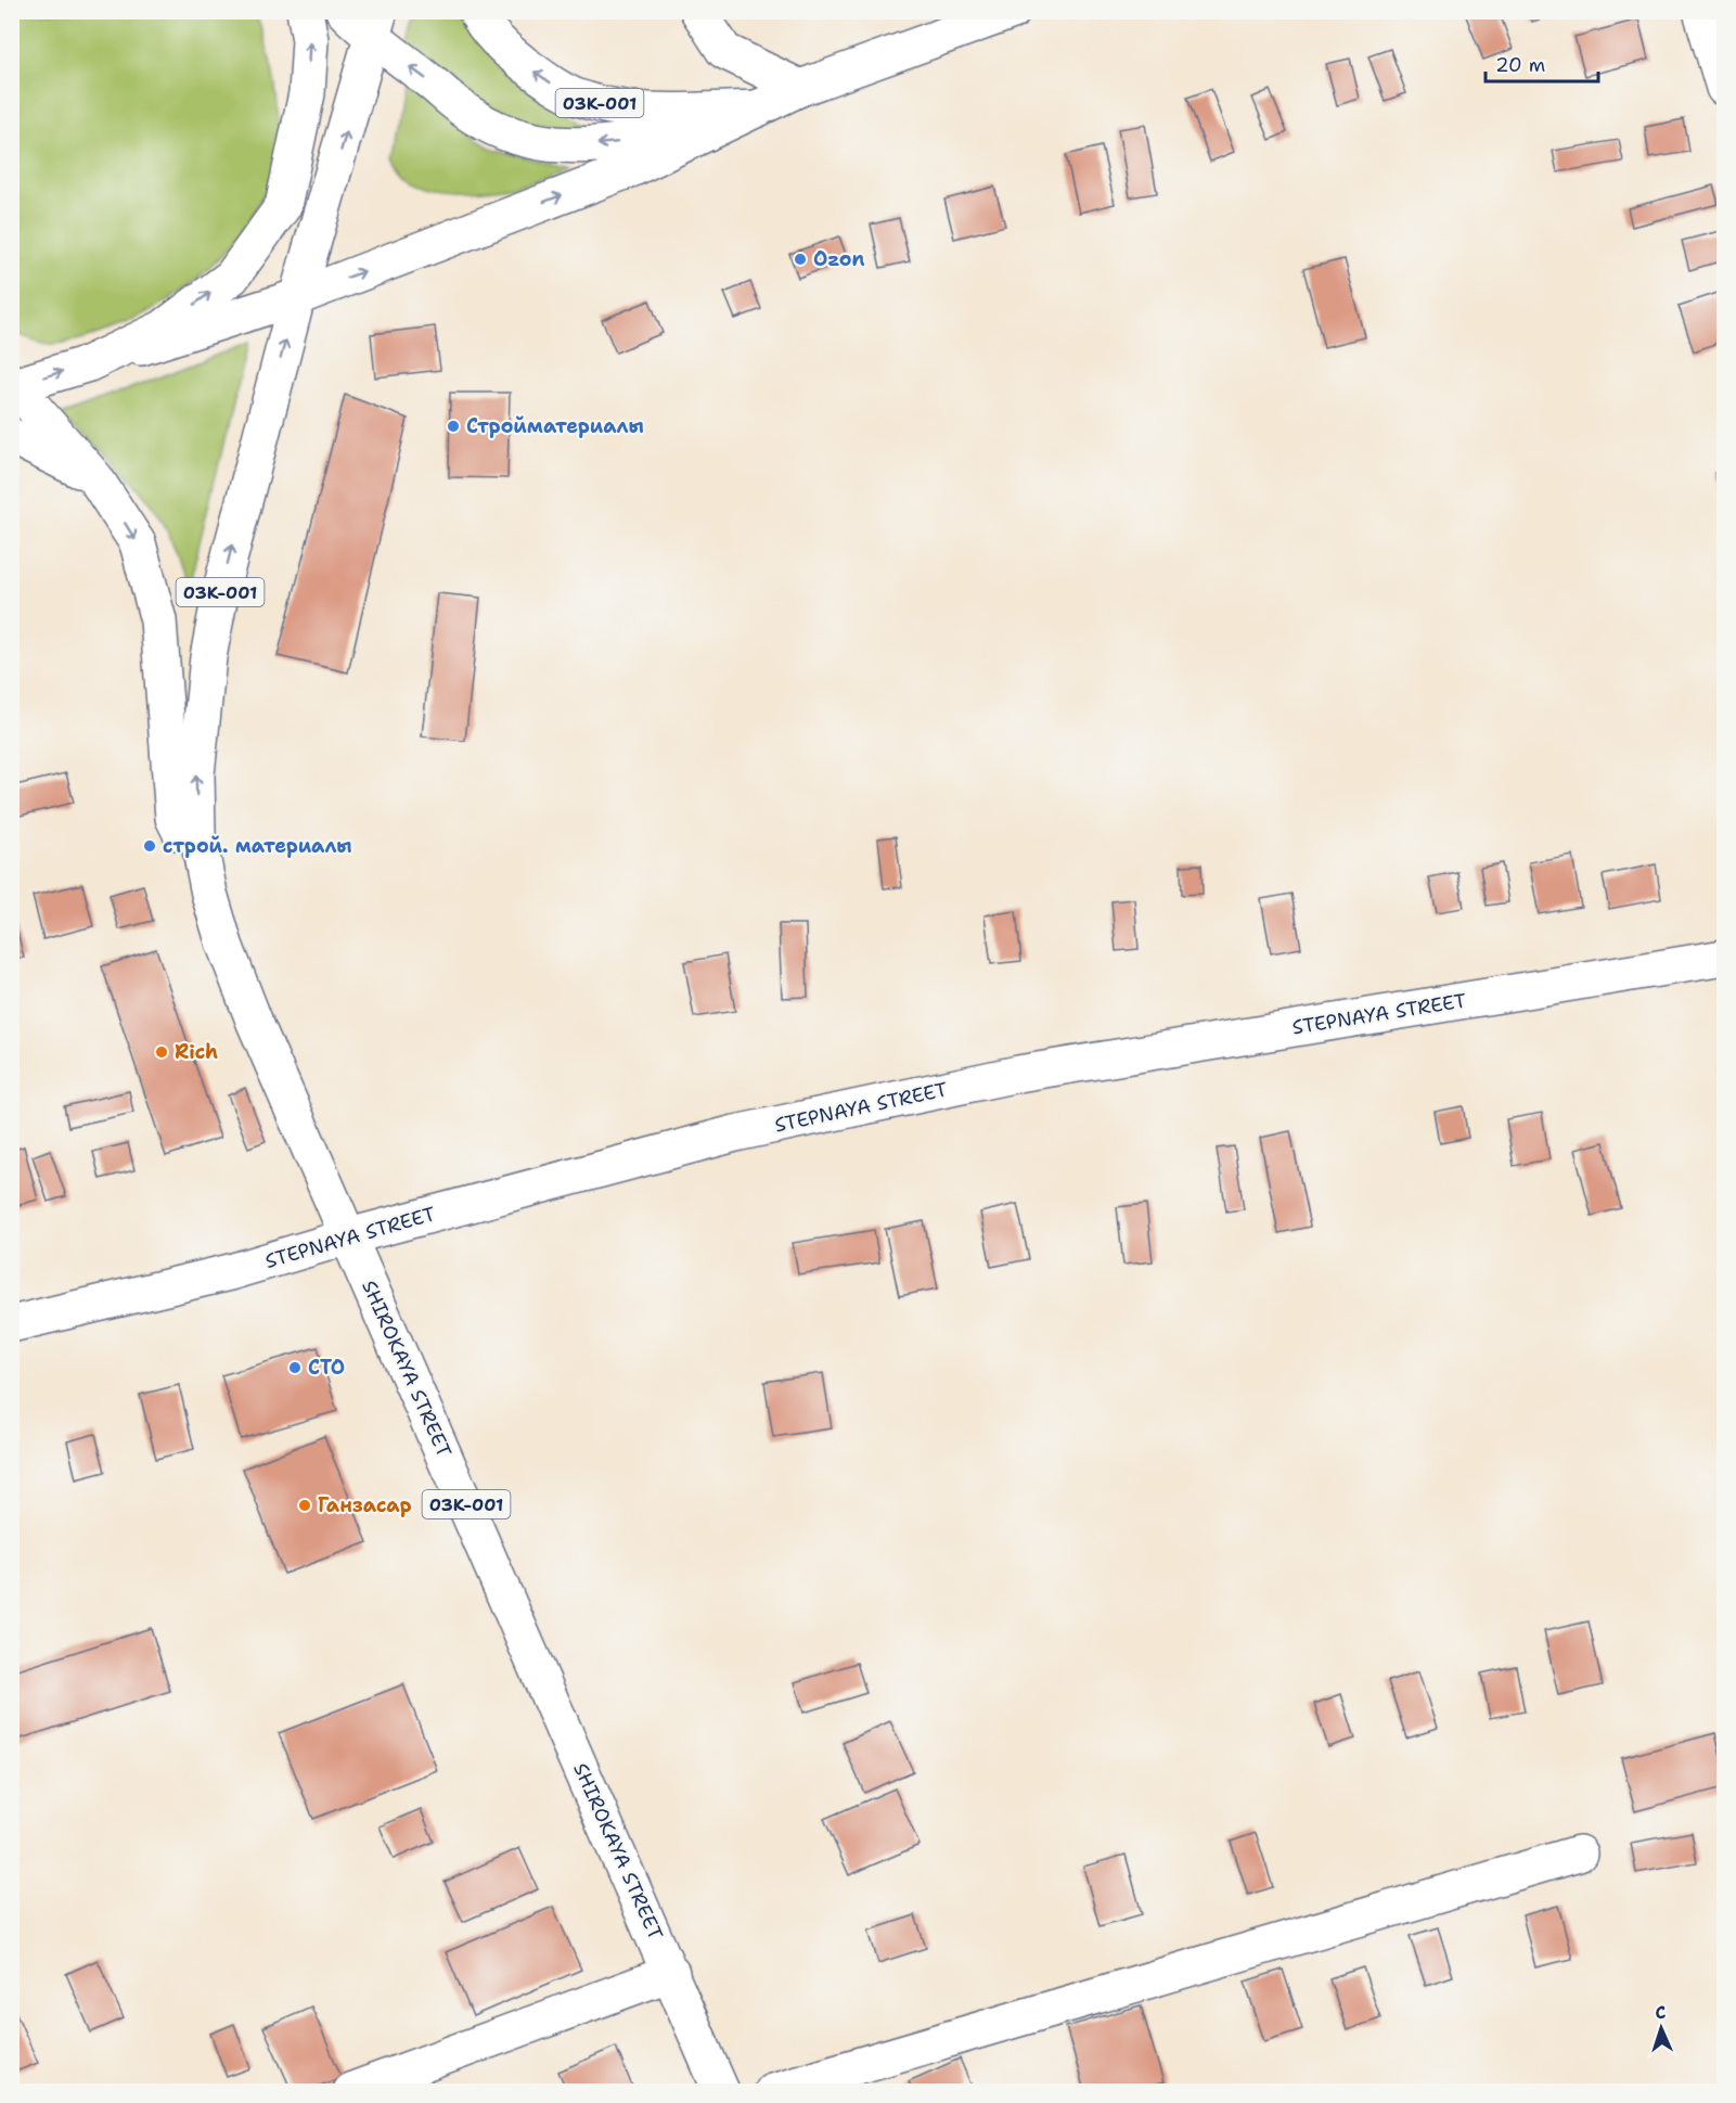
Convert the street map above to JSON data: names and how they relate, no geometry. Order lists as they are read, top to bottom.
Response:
{
  "streets": {
    "main road": ["03К-001", "STEPNAYA STREET", "SHIROKAYA STREET"]
  },
  "crossings": [
    ["03К-001", "SHIROKAYA STREET"],
    ["STEPNAYA STREET", "SHIROKAYA STREET"]
  ],
  "places": [
    "Ozon",
    "Стройматериалы",
    "строй. материалы",
    "Rich",
    "СТО",
    "Ганзасар"
  ],
  "scale_bar": "20 m",
  "north": "top"
}
